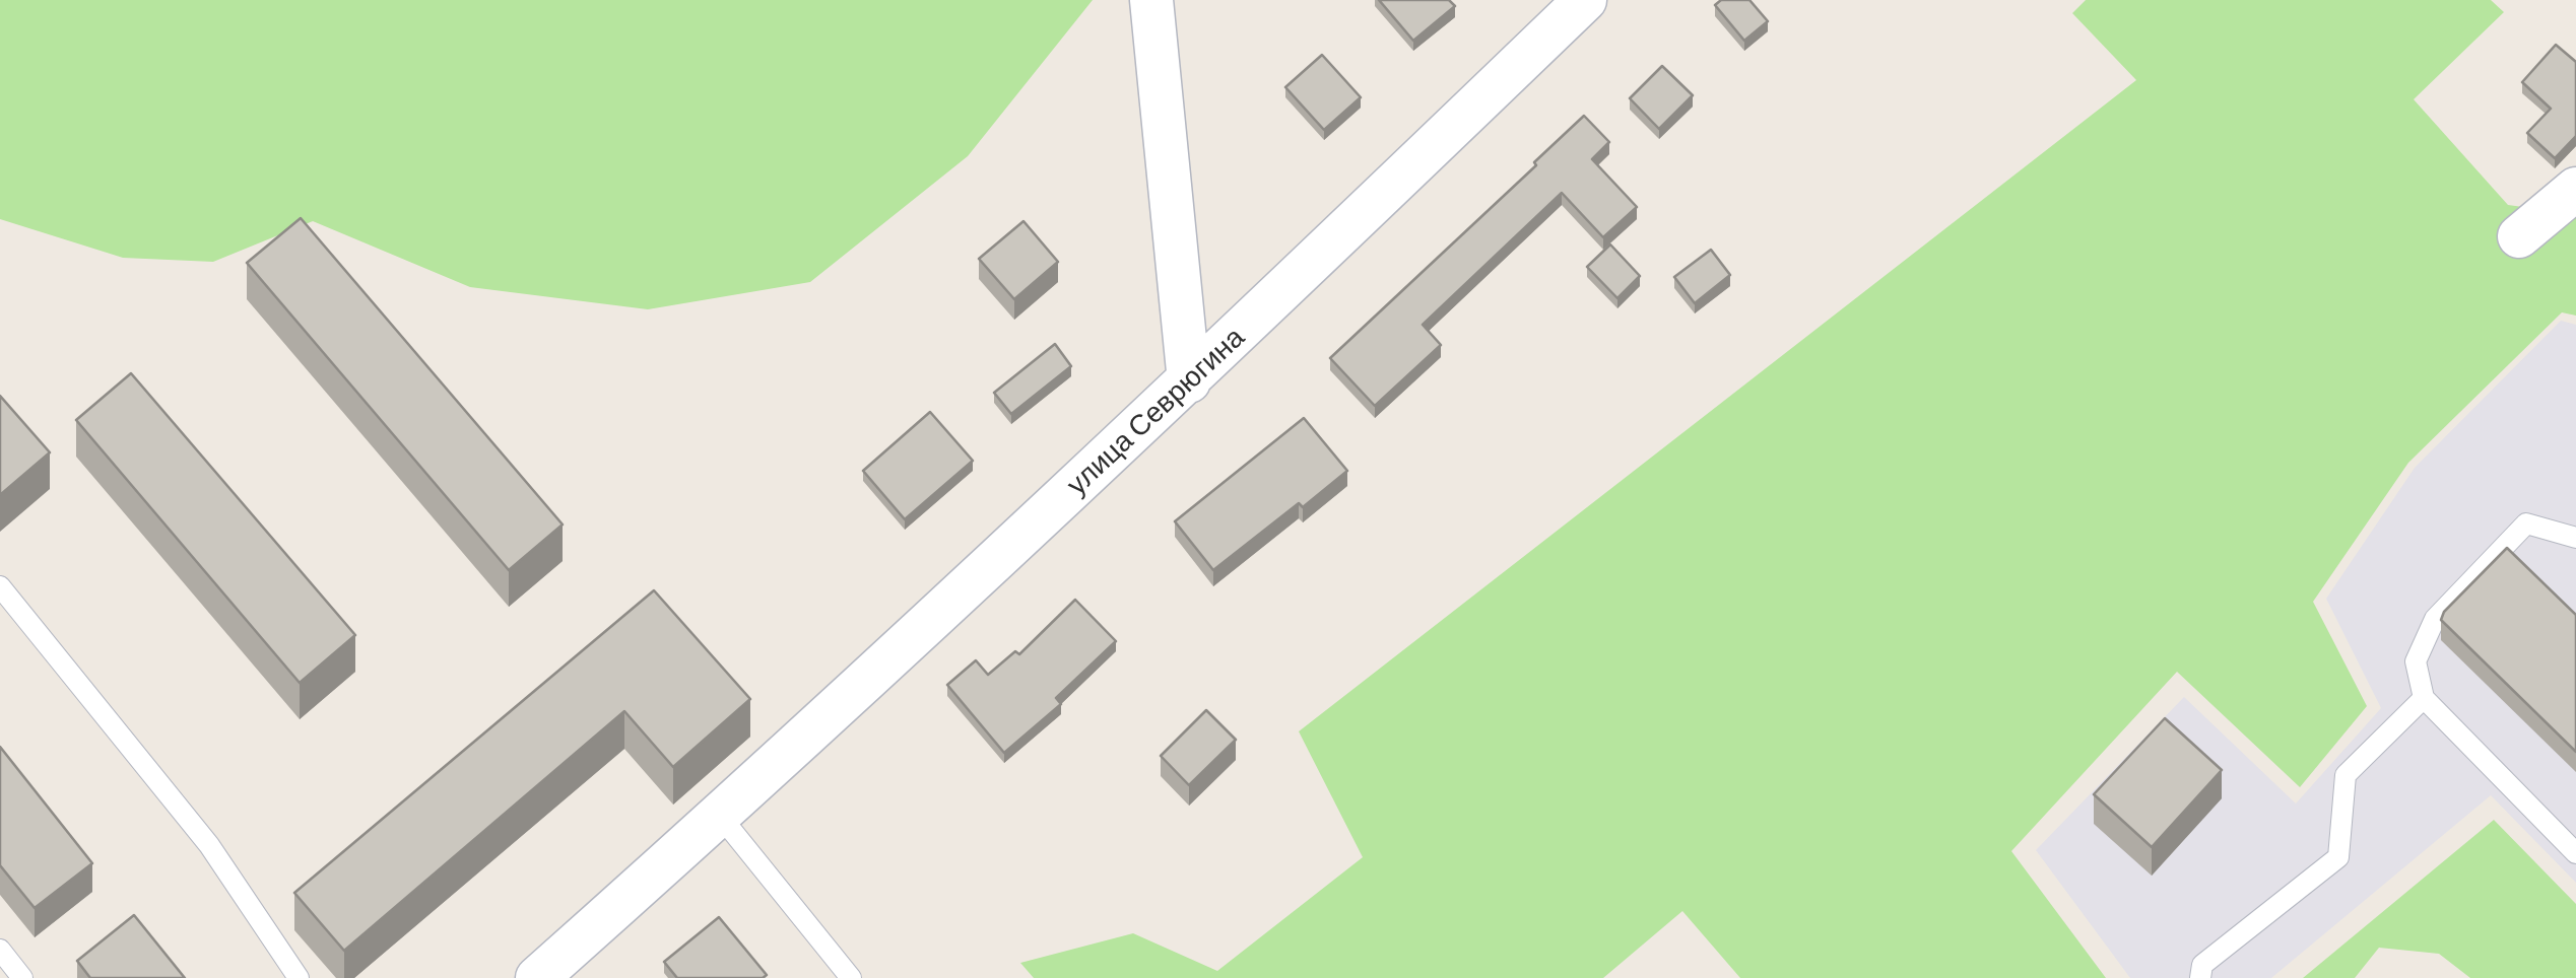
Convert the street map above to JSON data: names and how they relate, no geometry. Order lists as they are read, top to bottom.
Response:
{
  "streets": {
    "street": ["улица Севрюгина"]
  }
}
